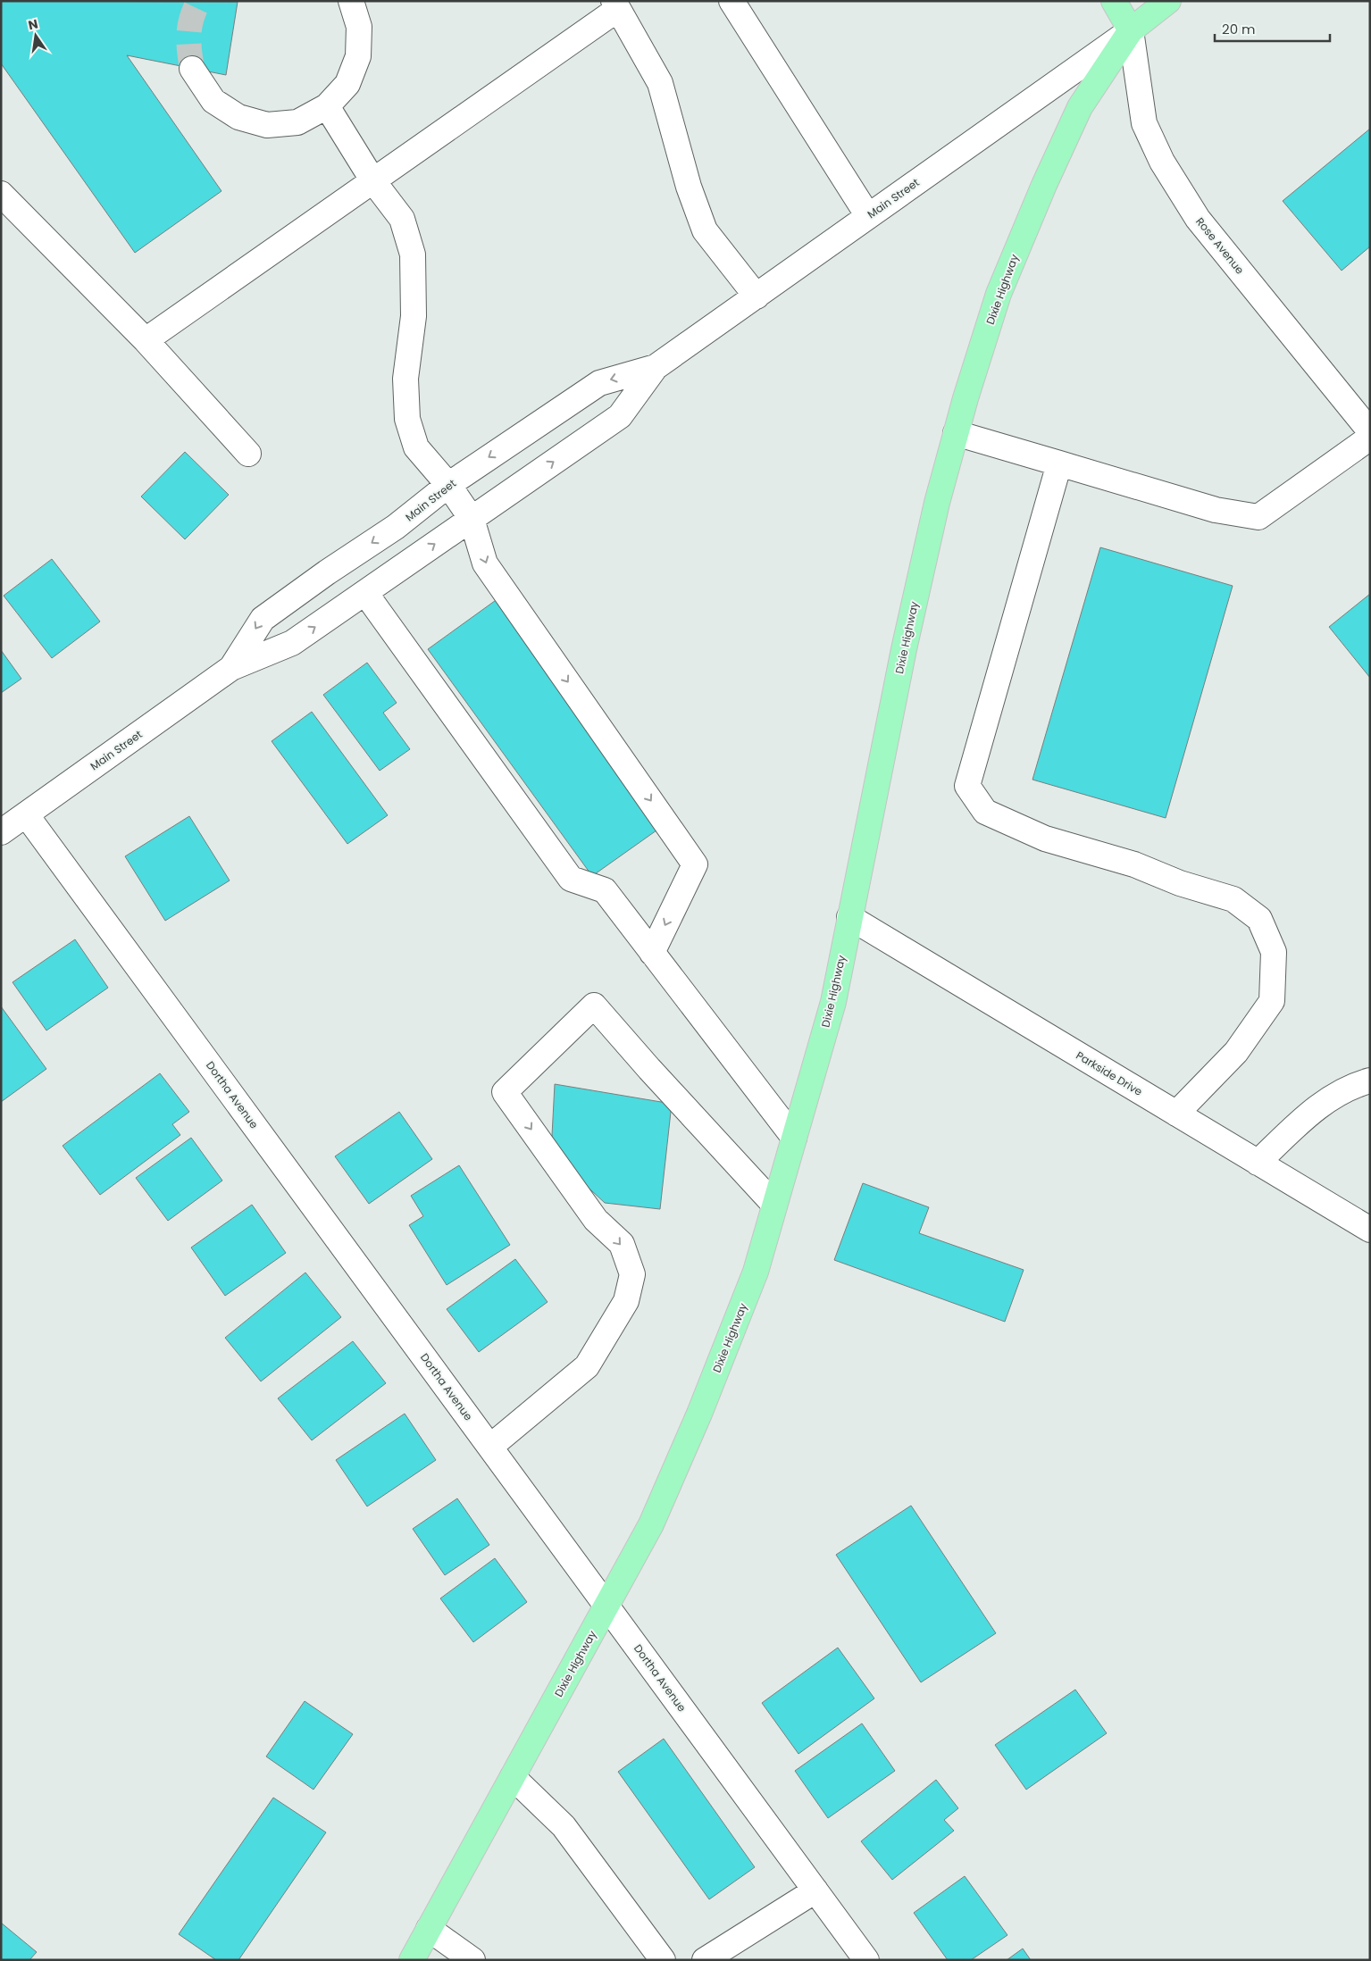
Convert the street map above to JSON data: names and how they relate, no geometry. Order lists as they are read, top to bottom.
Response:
{
  "streets": {
    "main road": ["Dixie Highway"],
    "street": [
      "Main Street",
      "Rose Avenue",
      "Parkside Drive",
      "Dortha Avenue"
    ]
  },
  "crossings": [
    ["Main Street", "Rose Avenue"],
    ["Main Street", "Dixie Highway"],
    ["Main Street", "Dortha Avenue"],
    ["Rose Avenue", "Dixie Highway"],
    ["Dixie Highway", "Parkside Drive"],
    ["Dixie Highway", "Dortha Avenue"]
  ],
  "scale_bar": "20 m",
  "north": "top"
}
